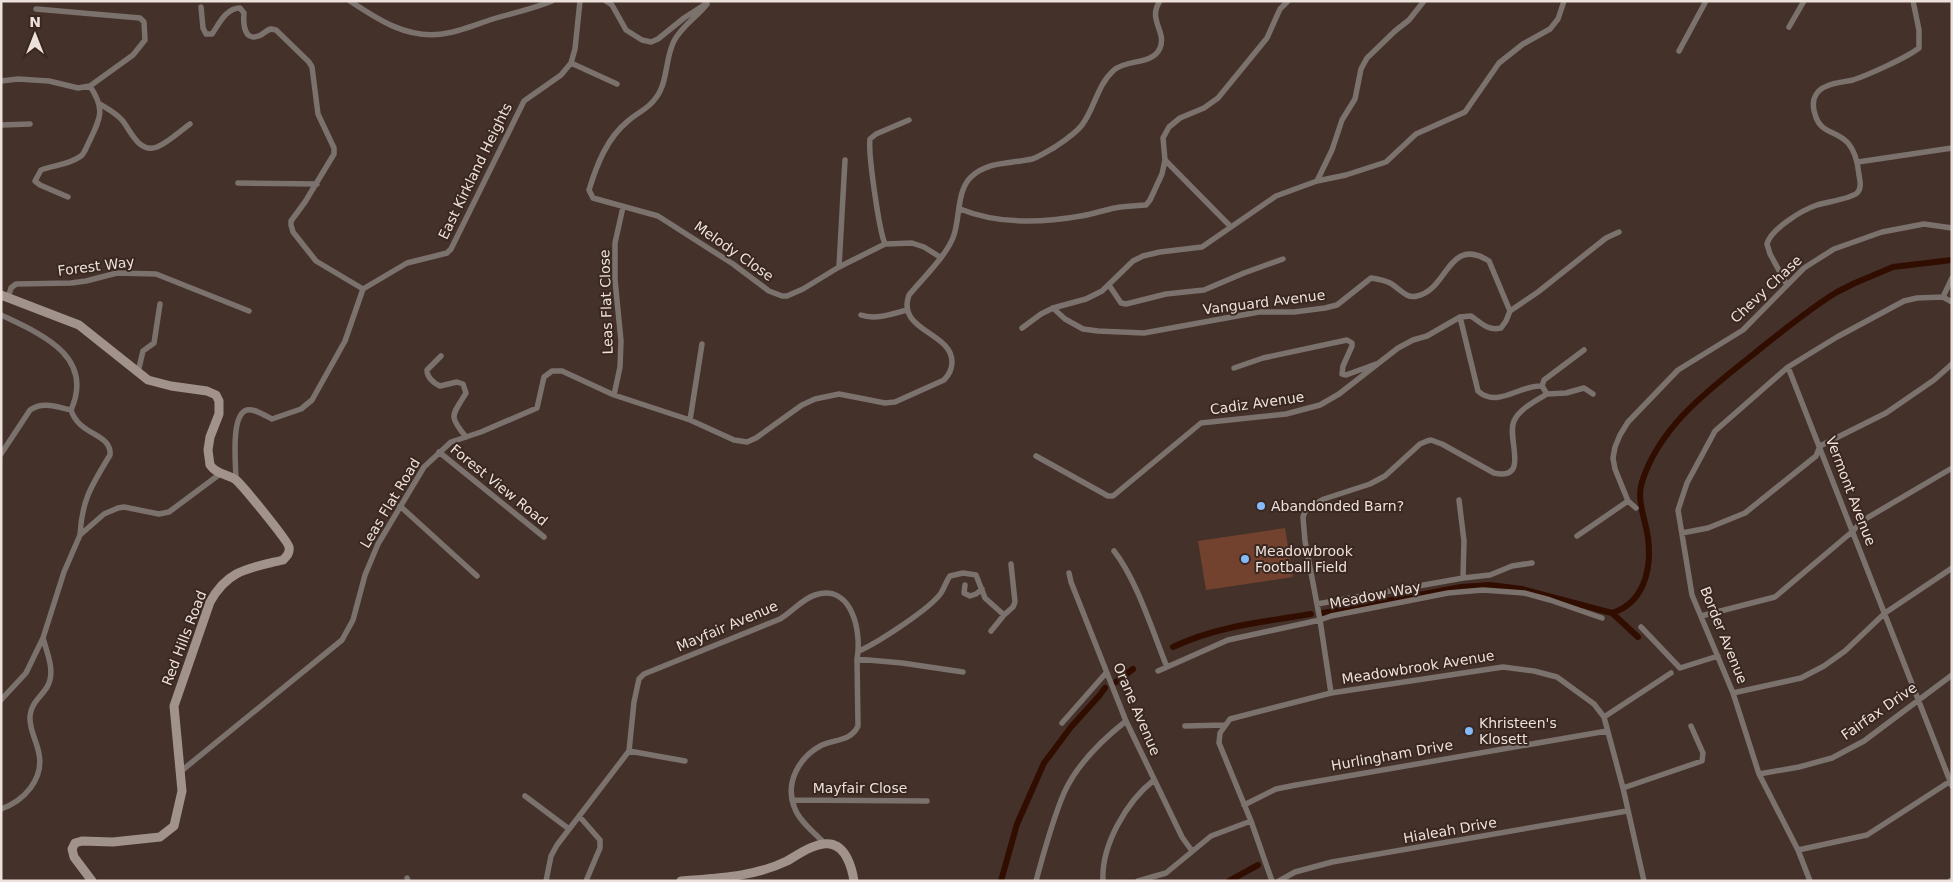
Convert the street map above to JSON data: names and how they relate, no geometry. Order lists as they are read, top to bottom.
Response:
{
  "streets": {
    "main road": ["Red Hills Road"],
    "street": [
      "East Kirkland Heights",
      "Melody Close",
      "Forest Way",
      "Chevy Chase",
      "Leas Flat Close",
      "Vanguard Avenue",
      "Cadiz Avenue",
      "Forest View Road",
      "Vermont Avenue",
      "Leas Flat Road",
      "Meadow Way",
      "Mayfair Avenue",
      "Border Avenue",
      "Meadowbrook Avenue",
      "Orane Avenue",
      "Fairfax Drive",
      "Hurlingham Drive",
      "Mayfair Close",
      "Hialeah Drive"
    ]
  },
  "crossings": [
    ["Melody Close", "Leas Flat Close"],
    ["Leas Flat Close", "Leas Flat Road"],
    ["Forest View Road", "Leas Flat Road"],
    ["Vermont Avenue", "Border Avenue"],
    ["Vermont Avenue", "Fairfax Drive"],
    ["Leas Flat Road", "Red Hills Road"],
    ["Mayfair Avenue", "Mayfair Close"],
    ["Border Avenue", "Fairfax Drive"]
  ],
  "places": ["Abandonded Barn?", "Meadowbrook Football Field", "Khristeen's Klosett"],
  "north": "top"
}
